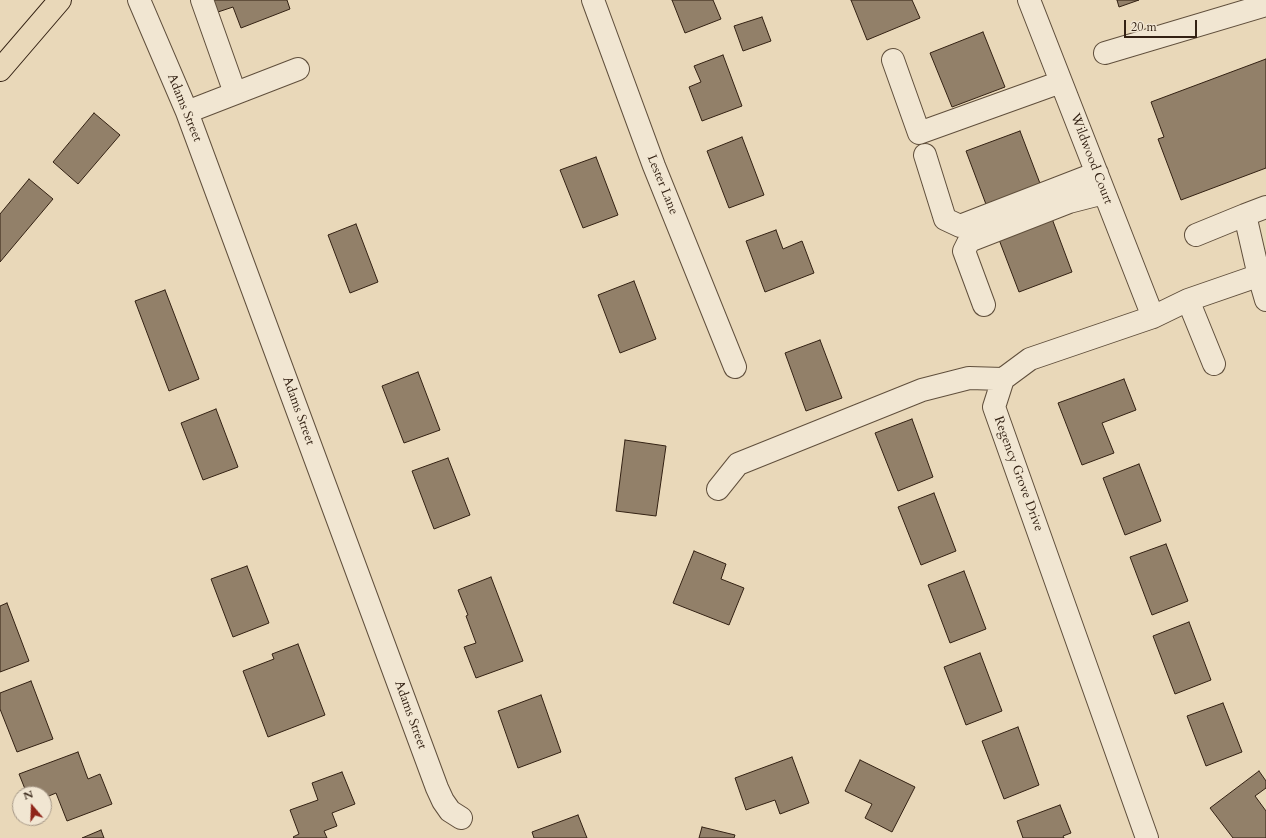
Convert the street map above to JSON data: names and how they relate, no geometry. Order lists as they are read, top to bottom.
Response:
{
  "streets": {
    "street": [
      "Adams Street",
      "Wildwood Court",
      "Lester Lane",
      "Regency Grove Drive"
    ]
  },
  "scale_bar": "20 m",
  "north": "top"
}
